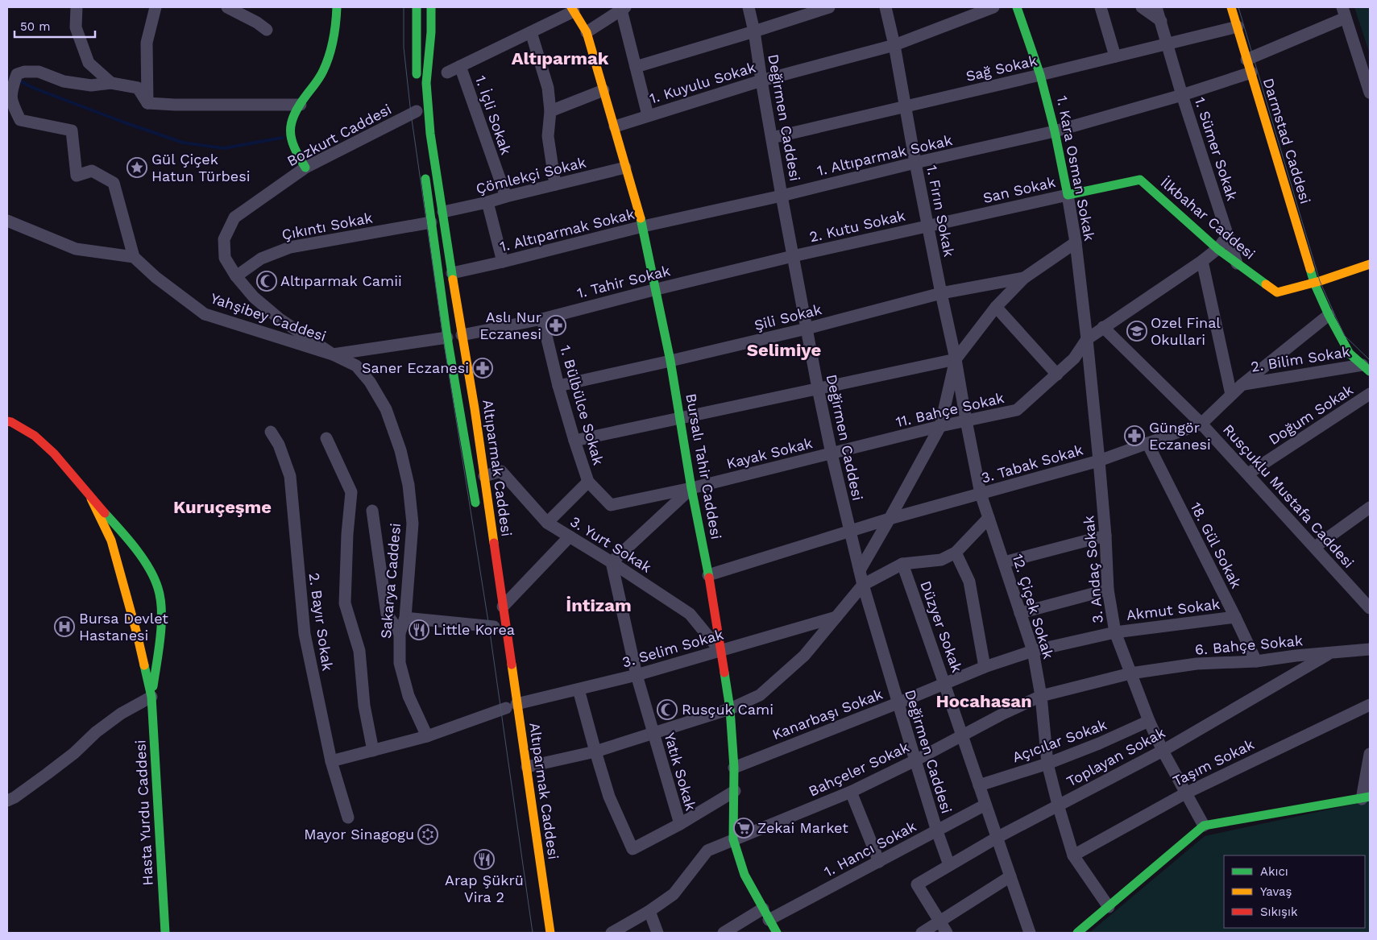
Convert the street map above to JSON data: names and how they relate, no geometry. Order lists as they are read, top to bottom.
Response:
{
  "streets": {
    "main road": [
      "Darmstad Caddesi",
      "1. Kara Osman Sokak",
      "San Sokak",
      "İlkbahar Caddesi",
      "Bursalı Tahir Caddesi",
      "Altıparmak Caddesi",
      "Hasta Yurdu Caddesi"
    ],
    "street": [
      "Sağ Sokak",
      "1. Kuyulu Sokak",
      "1. İçli Sokak",
      "Değirmen Caddesi",
      "Bozkurt Caddesi",
      "1. Sümer Sokak",
      "1. Altıparmak Sokak",
      "Çömlekçi Sokak",
      "1. Fırın Sokak",
      "Çıkıntı Sokak",
      "2. Kutu Sokak",
      "1. Tahir Sokak",
      "Yahşibey Caddesi",
      "Şili Sokak",
      "2. Bilim Sokak",
      "1. Bülbülce Sokak",
      "11. Bahçe Sokak",
      "Doğum Sokak",
      "Kayak Sokak",
      "3. Tabak Sokak",
      "Rusçuklu Mustafa Caddesi",
      "3. Yurt Sokak",
      "18. Gül Sokak",
      "3. Andaç Sokak",
      "Sakarya Caddesi",
      "12. Çiçek Sokak",
      "Akmut Sokak",
      "2. Bayır Sokak",
      "Düzyer Sokak",
      "6. Bahçe Sokak",
      "3. Selim Sokak",
      "Kanarbaşı Sokak",
      "Açıcılar Sokak",
      "Toplayan Sokak",
      "Taşım Sokak",
      "Bahçeler Sokak",
      "Yatık Sokak",
      "1. Hancı Sokak"
    ]
  },
  "crossings": [
    ["Sağ Sokak", "Değirmen Caddesi"],
    ["Sağ Sokak", "Darmstad Caddesi"],
    ["Sağ Sokak", "1. Sümer Sokak"],
    ["Sağ Sokak", "1. Kara Osman Sokak"],
    ["Sağ Sokak", "1. Fırın Sokak"],
    ["1. Kuyulu Sokak", "Değirmen Caddesi"],
    ["1. Kuyulu Sokak", "1. Fırın Sokak"],
    ["1. Kuyulu Sokak", "Bursalı Tahir Caddesi"],
    ["1. İçli Sokak", "Çömlekçi Sokak"],
    ["1. İçli Sokak", "Bursalı Tahir Caddesi"],
    ["Değirmen Caddesi", "1. Altıparmak Sokak"],
    ["Değirmen Caddesi", "2. Kutu Sokak"],
    ["Değirmen Caddesi", "1. Tahir Sokak"],
    ["Değirmen Caddesi", "Şili Sokak"],
    ["Değirmen Caddesi", "11. Bahçe Sokak"],
    ["Değirmen Caddesi", "Kayak Sokak"],
    ["Değirmen Caddesi", "3. Tabak Sokak"],
    ["Değirmen Caddesi", "Kanarbaşı Sokak"],
    ["Değirmen Caddesi", "Toplayan Sokak"],
    ["Değirmen Caddesi", "Bahçeler Sokak"],
    ["Değirmen Caddesi", "1. Hancı Sokak"],
    ["Bozkurt Caddesi", "Çıkıntı Sokak"],
    ["Bozkurt Caddesi", "Yahşibey Caddesi"],
    ["Bozkurt Caddesi", "Sakarya Caddesi"],
    ["Darmstad Caddesi", "1. Altıparmak Sokak"],
    ["Darmstad Caddesi", "İlkbahar Caddesi"],
    ["1. Sümer Sokak", "1. Altıparmak Sokak"],
    ["1. Sümer Sokak", "İlkbahar Caddesi"],
    ["1. Sümer Sokak", "11. Bahçe Sokak"],
    ["1. Altıparmak Sokak", "1. Kara Osman Sokak"],
    ["1. Altıparmak Sokak", "1. Fırın Sokak"],
    ["1. Altıparmak Sokak", "Bursalı Tahir Caddesi"],
    ["1. Altıparmak Sokak", "Altıparmak Caddesi"],
    ["1. Kara Osman Sokak", "San Sokak"],
    ["1. Kara Osman Sokak", "11. Bahçe Sokak"],
    ["1. Kara Osman Sokak", "3. Andaç Sokak"],
    ["Çömlekçi Sokak", "Bursalı Tahir Caddesi"],
    ["Çömlekçi Sokak", "Altıparmak Caddesi"],
    ["San Sokak", "1. Fırın Sokak"],
    ["San Sokak", "İlkbahar Caddesi"],
    ["San Sokak", "2. Kutu Sokak"],
    ["1. Fırın Sokak", "2. Kutu Sokak"],
    ["1. Fırın Sokak", "Şili Sokak"],
    ["1. Fırın Sokak", "11. Bahçe Sokak"],
    ["1. Fırın Sokak", "12. Çiçek Sokak"],
    ["İlkbahar Caddesi", "11. Bahçe Sokak"],
    ["Çıkıntı Sokak", "Altıparmak Caddesi"],
    ["2. Kutu Sokak", "1. Tahir Sokak"],
    ["1. Tahir Sokak", "1. Bülbülce Sokak"],
    ["1. Tahir Sokak", "Bursalı Tahir Caddesi"],
    ["1. Tahir Sokak", "Altıparmak Caddesi"],
    ["Yahşibey Caddesi", "Altıparmak Caddesi"],
    ["Yahşibey Caddesi", "Sakarya Caddesi"],
    ["Şili Sokak", "1. Bülbülce Sokak"],
    ["Şili Sokak", "Bursalı Tahir Caddesi"],
    ["2. Bilim Sokak", "3. Tabak Sokak"],
    ["1. Bülbülce Sokak", "Kayak Sokak"],
    ["1. Bülbülce Sokak", "Bursalı Tahir Caddesi"],
    ["11. Bahçe Sokak", "Kayak Sokak"],
    ["11. Bahçe Sokak", "Rusçuklu Mustafa Caddesi"],
    ["11. Bahçe Sokak", "3. Andaç Sokak"],
    ["11. Bahçe Sokak", "12. Çiçek Sokak"],
    ["Doğum Sokak", "Rusçuklu Mustafa Caddesi"],
    ["Kayak Sokak", "Bursalı Tahir Caddesi"],
    ["3. Tabak Sokak", "Bursalı Tahir Caddesi"],
    ["3. Tabak Sokak", "Rusçuklu Mustafa Caddesi"],
    ["3. Tabak Sokak", "18. Gül Sokak"],
    ["3. Tabak Sokak", "3. Andaç Sokak"],
    ["3. Tabak Sokak", "12. Çiçek Sokak"],
    ["Bursalı Tahir Caddesi", "3. Yurt Sokak"],
    ["Bursalı Tahir Caddesi", "3. Selim Sokak"],
    ["Bursalı Tahir Caddesi", "Kanarbaşı Sokak"],
    ["Bursalı Tahir Caddesi", "Bahçeler Sokak"],
    ["Bursalı Tahir Caddesi", "1. Hancı Sokak"],
    ["Altıparmak Caddesi", "3. Yurt Sokak"],
    ["Altıparmak Caddesi", "3. Selim Sokak"],
    ["3. Yurt Sokak", "3. Selim Sokak"],
    ["3. Yurt Sokak", "Yatık Sokak"],
    ["18. Gül Sokak", "Akmut Sokak"],
    ["18. Gül Sokak", "6. Bahçe Sokak"],
    ["3. Andaç Sokak", "Akmut Sokak"],
    ["3. Andaç Sokak", "6. Bahçe Sokak"],
    ["3. Andaç Sokak", "Kanarbaşı Sokak"],
    ["3. Andaç Sokak", "Açıcılar Sokak"],
    ["3. Andaç Sokak", "Toplayan Sokak"],
    ["3. Andaç Sokak", "Taşım Sokak"],
    ["3. Andaç Sokak", "Bahçeler Sokak"],
    ["Sakarya Caddesi", "3. Selim Sokak"],
    ["12. Çiçek Sokak", "Kanarbaşı Sokak"],
    ["12. Çiçek Sokak", "Açıcılar Sokak"],
    ["12. Çiçek Sokak", "Toplayan Sokak"],
    ["12. Çiçek Sokak", "Taşım Sokak"],
    ["12. Çiçek Sokak", "Bahçeler Sokak"],
    ["Akmut Sokak", "Kanarbaşı Sokak"],
    ["2. Bayır Sokak", "3. Selim Sokak"],
    ["Düzyer Sokak", "Kanarbaşı Sokak"],
    ["Düzyer Sokak", "Açıcılar Sokak"],
    ["Düzyer Sokak", "Toplayan Sokak"],
    ["Düzyer Sokak", "Bahçeler Sokak"],
    ["Düzyer Sokak", "1. Hancı Sokak"],
    ["6. Bahçe Sokak", "Toplayan Sokak"],
    ["6. Bahçe Sokak", "Bahçeler Sokak"],
    ["3. Selim Sokak", "Yatık Sokak"]
  ],
  "districts": [
    "Altıparmak",
    "Selimiye",
    "Kuruçeşme",
    "İntizam",
    "Hocahasan"
  ],
  "places": {
    "place": ["Gül Çiçek Hatun Türbesi"],
    "mosque": ["Altıparmak Camii", "Rusçuk Cami"],
    "pharmacy": ["Aslı Nur Eczanesi", "Saner Eczanesi", "Güngör Eczanesi"],
    "school or university": ["Ozel Final Okullari"],
    "hospital": ["Bursa Devlet Hastanesi"],
    "restaurant": ["Little Korea", "Arap Şükrü Vira 2"],
    "supermarket": ["Zekai Market"],
    "synagogue": ["Mayor Sinagogu"]
  },
  "legend": ["Akıcı", "Yavaş", "Sıkışık"],
  "scale_bar": "50 m"
}
